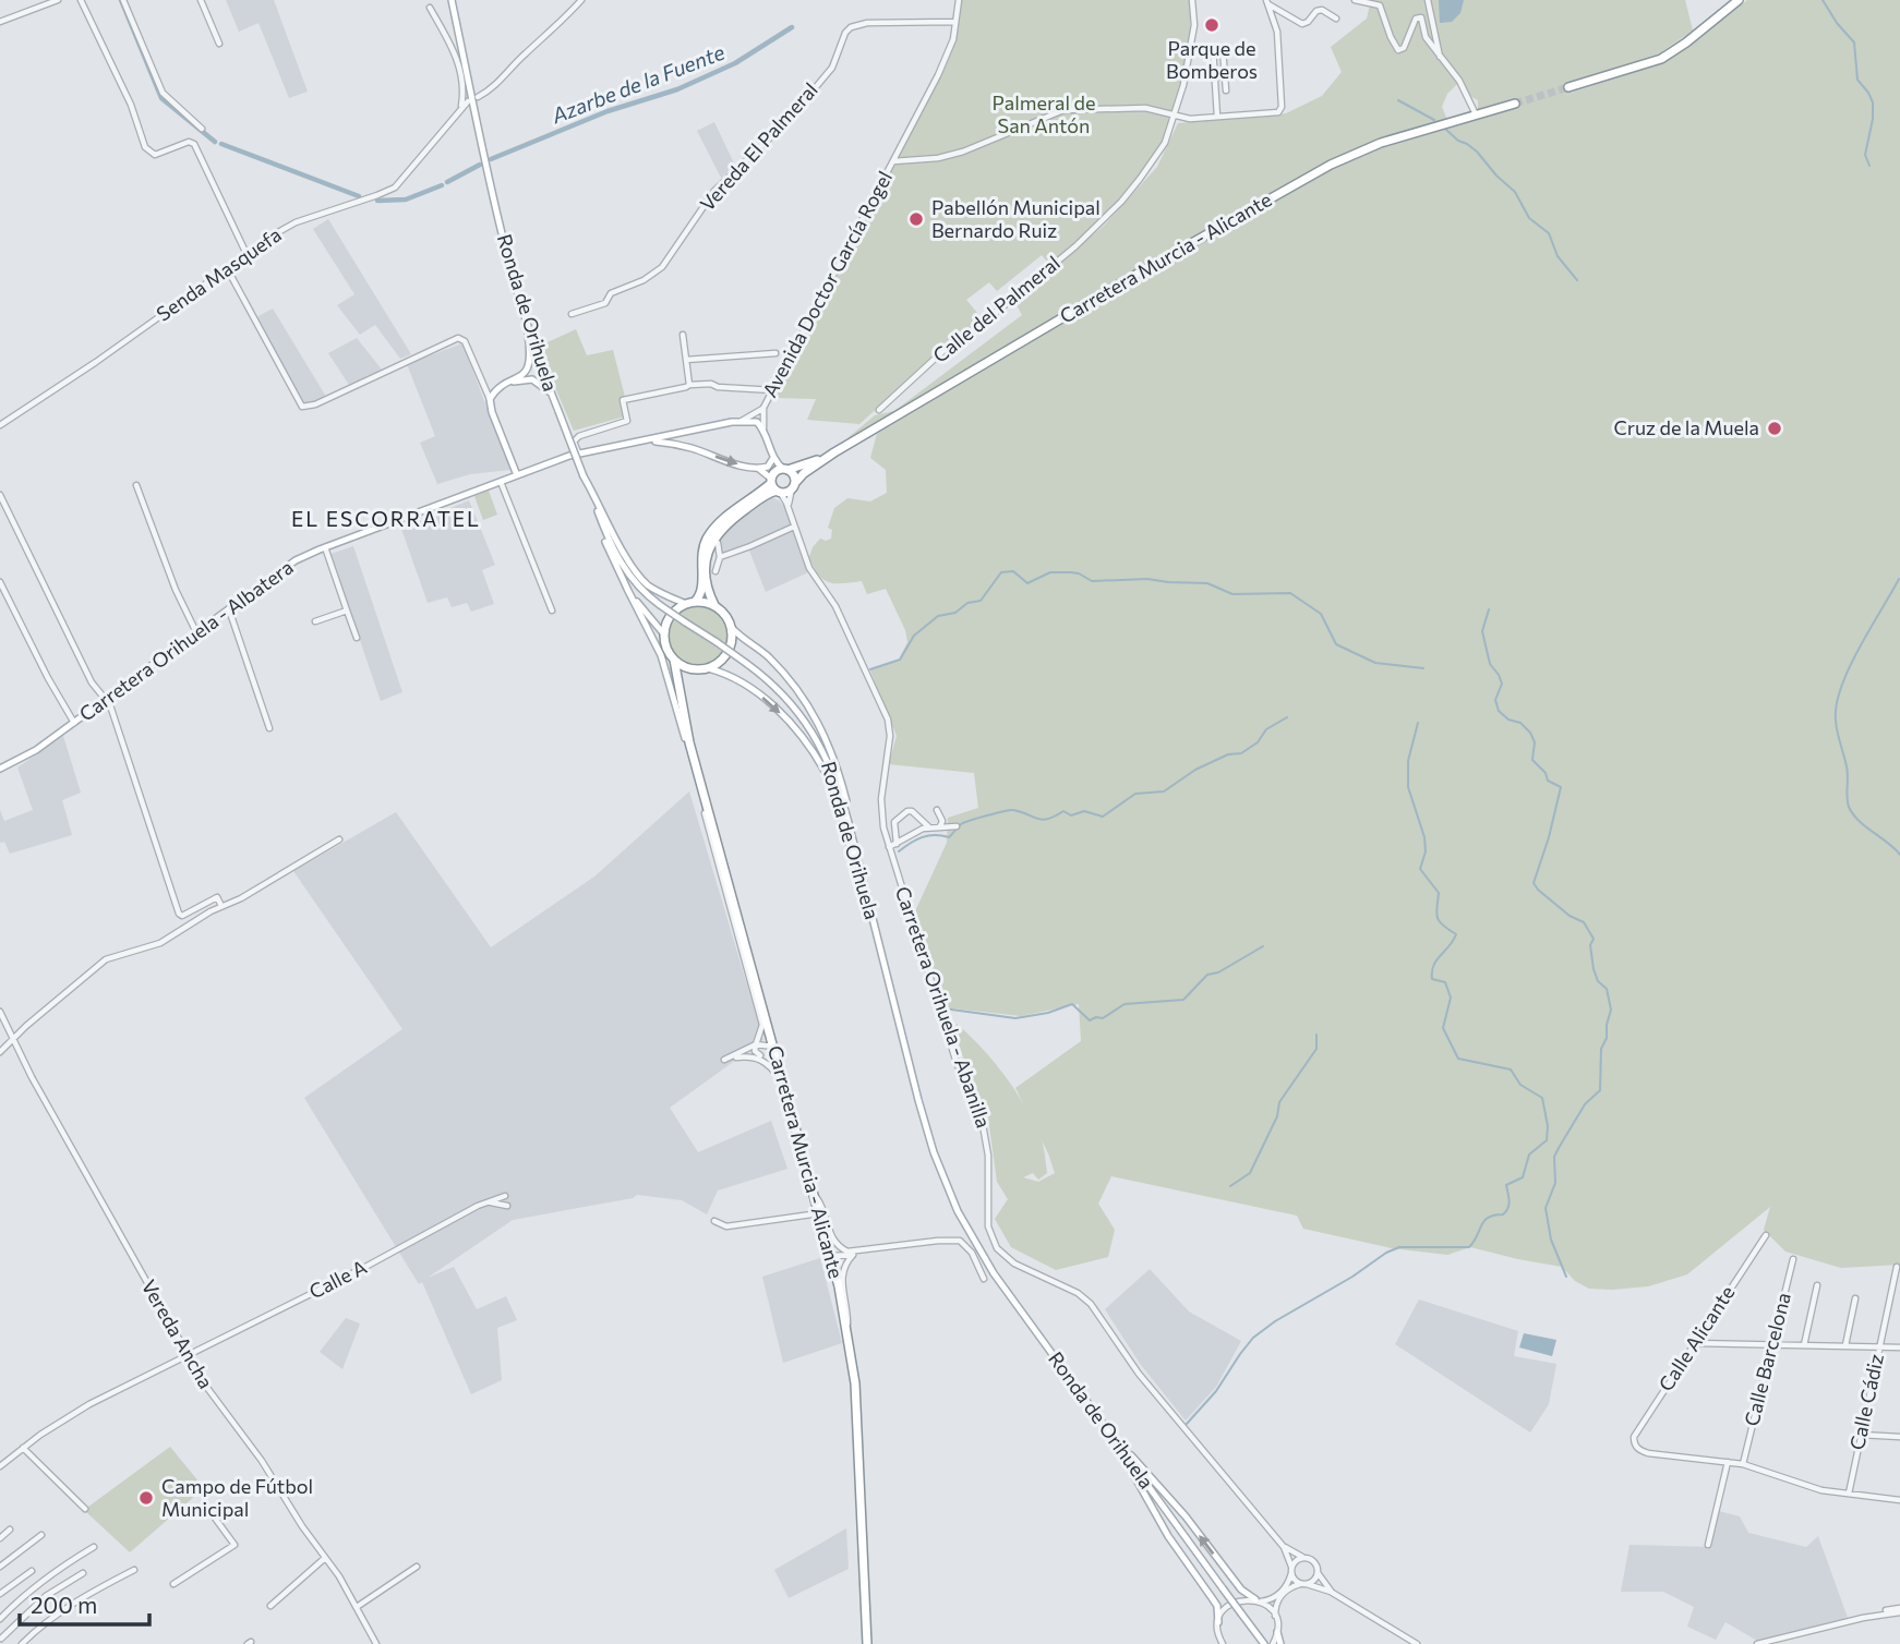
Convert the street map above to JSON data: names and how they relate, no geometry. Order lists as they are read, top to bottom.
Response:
{
  "streets": {
    "highway": ["Carretera Murcia - Alicante"],
    "main road": ["Avenida Doctor García Rogel", "Ronda de Orihuela", "Carretera Orihuela - Albatera"],
    "street": [
      "Vereda El Palmeral",
      "Senda Masquefa",
      "Calle del Palmeral",
      "Carretera Orihuela - Abanilla",
      "Calle A",
      "Vereda Ancha",
      "Calle Alicante",
      "Calle Barcelona",
      "Calle Cádiz"
    ]
  },
  "crossings": [
    ["Vereda El Palmeral", "Avenida Doctor García Rogel"],
    ["Carretera Murcia - Alicante", "Avenida Doctor García Rogel"],
    ["Carretera Murcia - Alicante", "Carretera Orihuela - Abanilla"],
    ["Avenida Doctor García Rogel", "Calle del Palmeral"],
    ["Calle A", "Vereda Ancha"]
  ],
  "districts": ["EL ESCORRATEL"],
  "water": ["Azarbe de la Fuente"],
  "parks": ["Palmeral de San Antón"],
  "places": [
    "Parque de Bomberos",
    "Pabellón Municipal Bernardo Ruiz",
    "Cruz de la Muela",
    "Campo de Fútbol Municipal"
  ],
  "scale_bar": "200 m"
}
